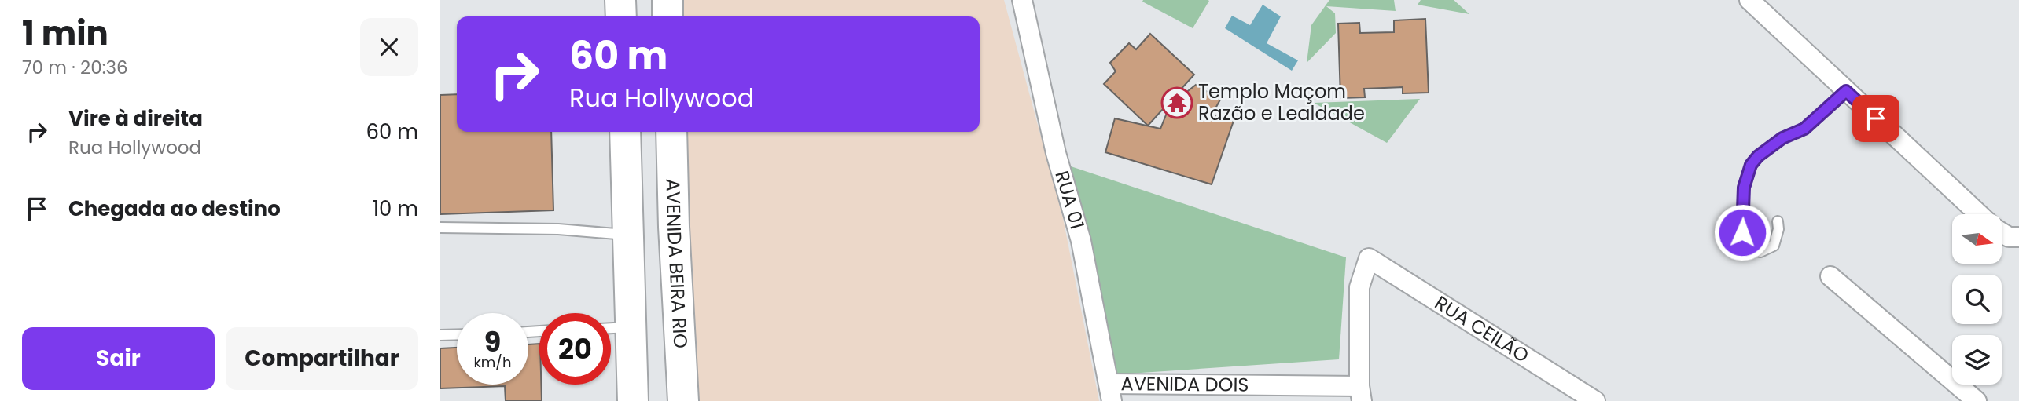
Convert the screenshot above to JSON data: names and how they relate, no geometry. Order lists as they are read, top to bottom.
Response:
{
  "streets": {
    "main road": ["AVENIDA BEIRA RIO"],
    "street": ["RUA 01", "RUA CEILÃO", "AVENIDA DOIS"]
  },
  "crossings": [
    ["RUA 01", "AVENIDA DOIS"],
    ["RUA CEILÃO", "AVENIDA DOIS"]
  ],
  "places": {
    "temple": ["Templo Maçom Razão e Lealdade"]
  },
  "north": "right",
  "page": {
    "heading": ["1 min", "70 m · 20:36"],
    "turn": ["60 m", "Rua Hollywood"],
    "list": [
      {
        "name": "Vire à direita",
        "note": "Rua Hollywood",
        "value": "60 m"
      },
      {
        "name": "Chegada ao destino",
        "value": "10 m"
      }
    ],
    "speed": "9 km/h",
    "limit": "20",
    "buttons": ["Sair", "Compartilhar"]
  }
}
